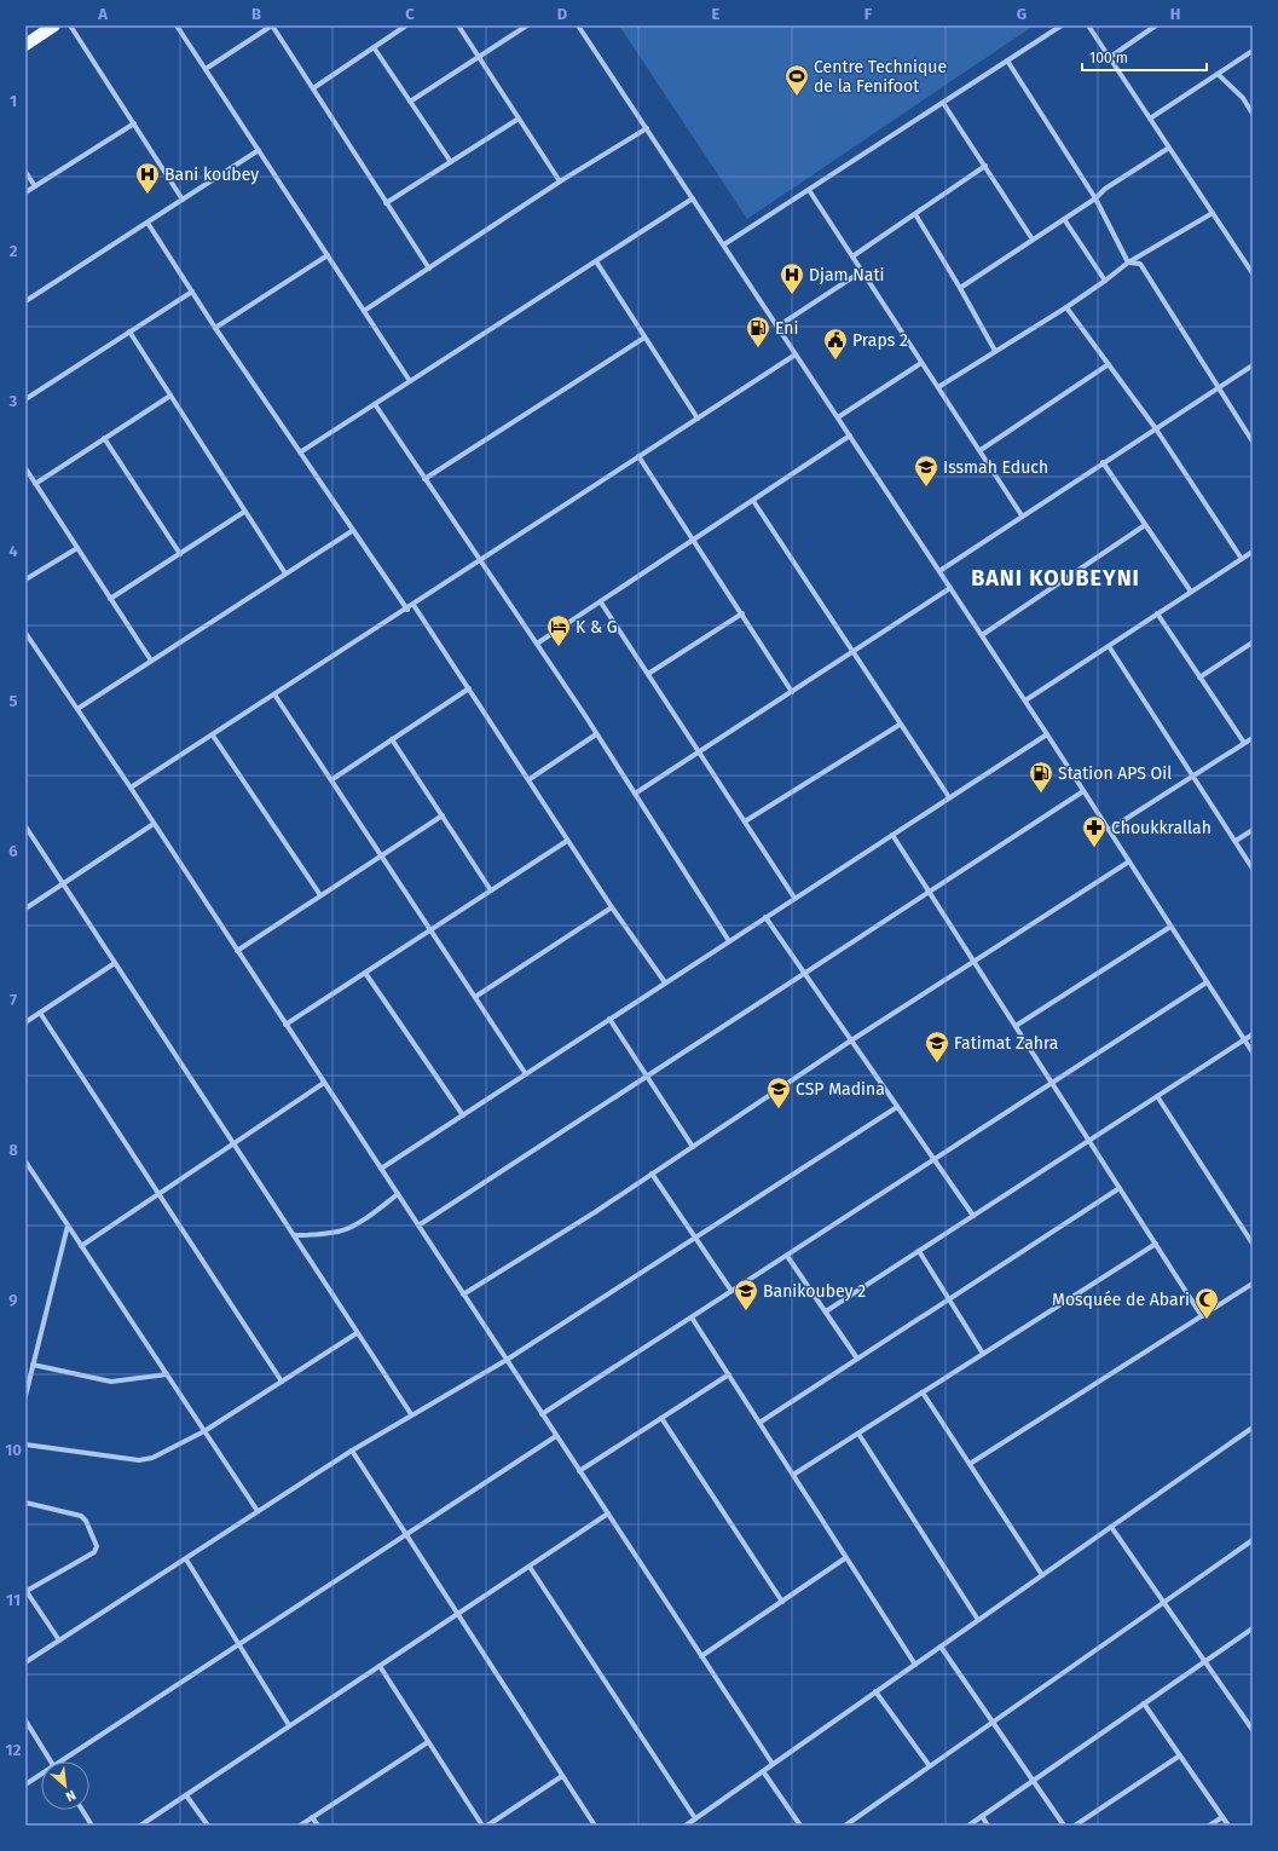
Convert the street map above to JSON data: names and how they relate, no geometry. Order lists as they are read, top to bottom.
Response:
{
  "districts": ["BANI KOUBEYNI"],
  "places": {
    "sports": ["Centre Technique de la Fenifoot"],
    "hospital": ["Bani koubey", "Djam Nati"],
    "fuel station": ["Eni", "Station APS Oil"],
    "public building": ["Praps 2"],
    "school or university": [
      "Issmah Educh",
      "Fatimat Zahra",
      "CSP Madina",
      "Banikoubey 2"
    ],
    "hotel": ["K & G"],
    "pharmacy": ["Choukkrallah"],
    "mosque": ["Mosquée de Abari"]
  },
  "scale_bar": "100 m",
  "north": "bottom right",
  "grid": {
    "columns": [
      "A",
      "B",
      "C",
      "D",
      "E",
      "F",
      "G",
      "H"
    ],
    "rows": [
      "1",
      "2",
      "3",
      "4",
      "5",
      "6",
      "7",
      "8",
      "9",
      "10",
      "11",
      "12"
    ]
  }
}
